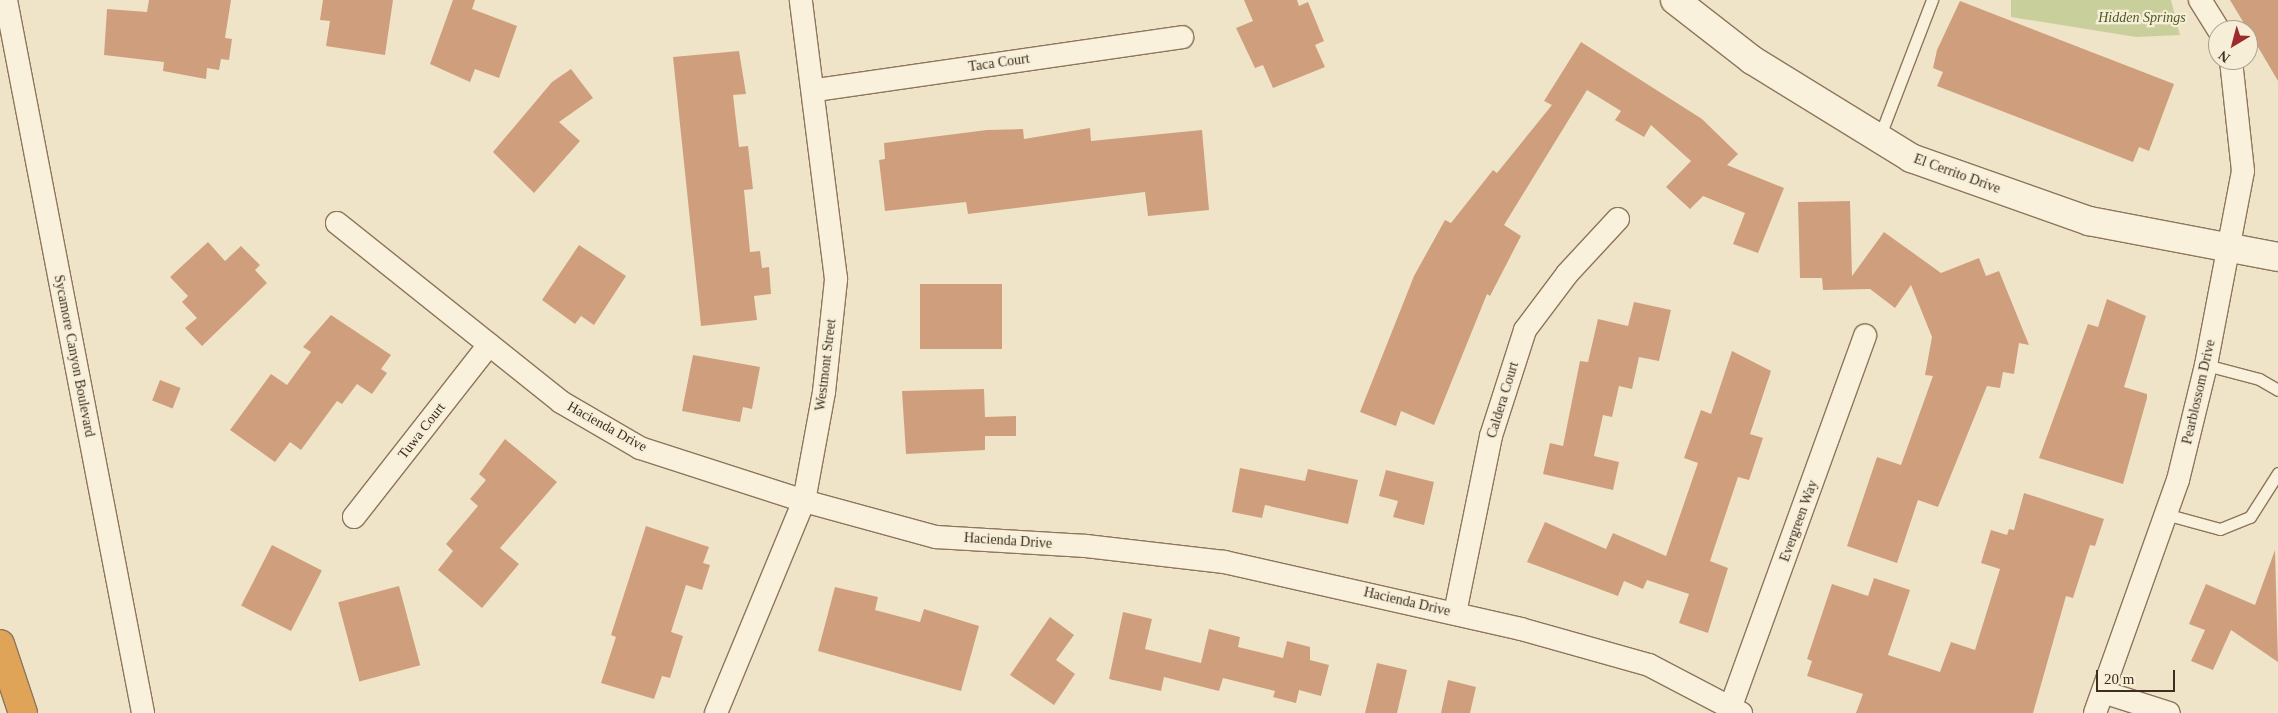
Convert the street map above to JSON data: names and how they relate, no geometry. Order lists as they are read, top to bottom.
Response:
{
  "streets": {
    "street": [
      "Taca Court",
      "El Cerrito Drive",
      "Sycamore Canyon Boulevard",
      "Westmont Street",
      "Pearblossom Drive",
      "Caldera Court",
      "Hacienda Drive",
      "Tuwa Court",
      "Evergreen Way"
    ]
  },
  "crossings": [
    ["Taca Court", "Westmont Street"],
    ["El Cerrito Drive", "Pearblossom Drive"],
    ["Westmont Street", "Hacienda Drive"],
    ["Caldera Court", "Hacienda Drive"],
    ["Hacienda Drive", "Tuwa Court"],
    ["Hacienda Drive", "Evergreen Way"]
  ],
  "parks": ["Hidden Springs"],
  "scale_bar": "20 m",
  "north": "bottom left"
}
